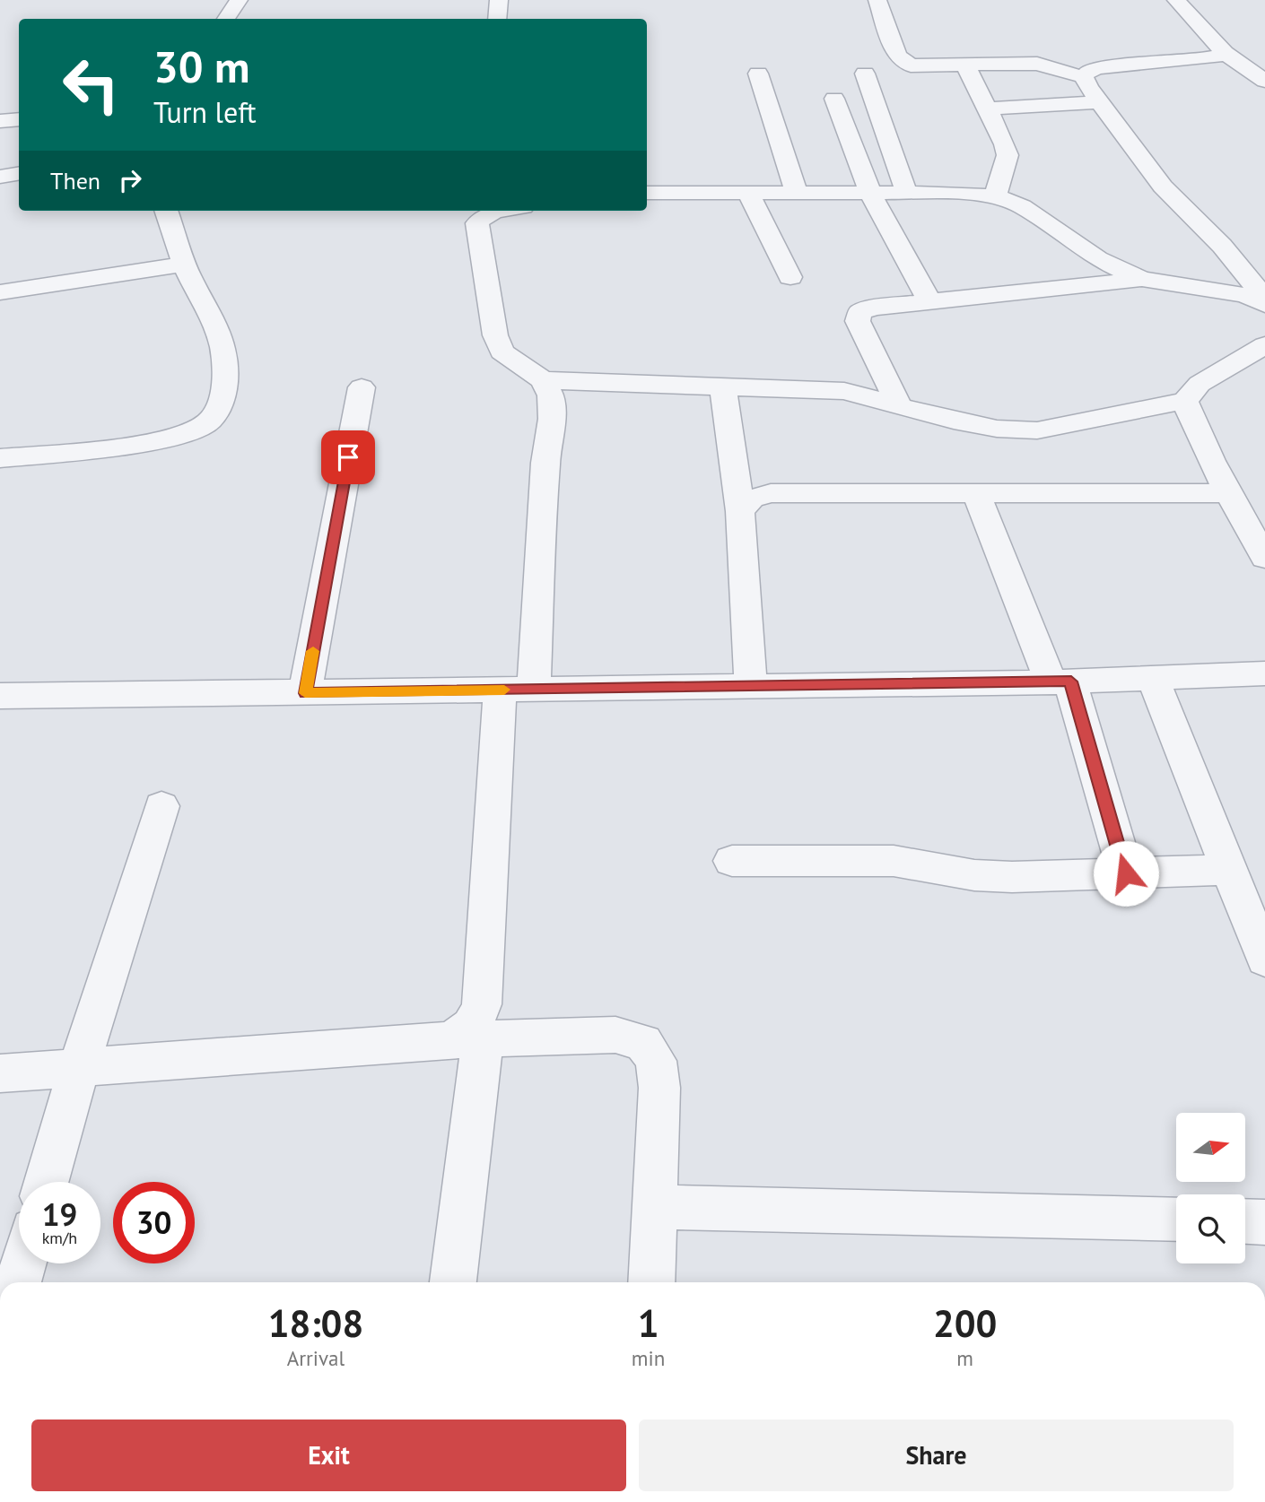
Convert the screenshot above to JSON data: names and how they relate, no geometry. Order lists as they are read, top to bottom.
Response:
{
  "north": "right",
  "page": {
    "turn": ["30 m", "Turn left"],
    "then": "Then",
    "speed": "19 km/h",
    "limit": "30",
    "eta": [
      "18:08",
      "Arrival",
      "1",
      "min",
      "200",
      "m"
    ],
    "buttons": ["Exit", "Share"]
  }
}
